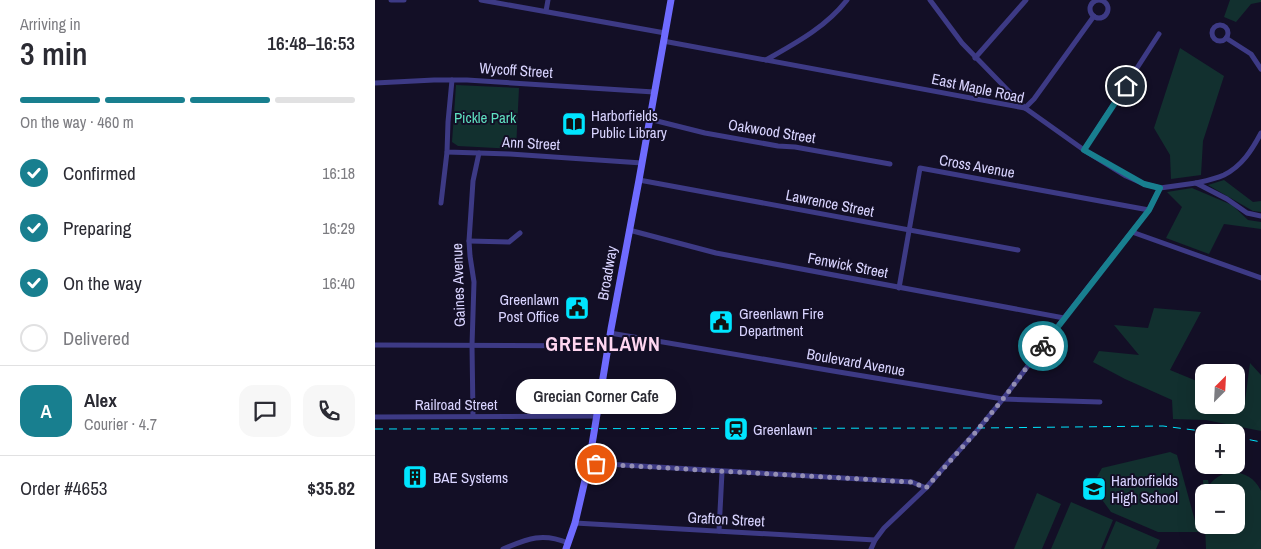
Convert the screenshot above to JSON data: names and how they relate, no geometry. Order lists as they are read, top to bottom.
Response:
{
  "streets": {
    "main road": ["Broadway"],
    "street": [
      "Wycoff Street",
      "East Maple Road",
      "Oakwood Street",
      "Ann Street",
      "Cross Avenue",
      "Lawrence Street",
      "Fenwick Street",
      "Gaines Avenue",
      "Boulevard Avenue",
      "Railroad Street",
      "Grafton Street"
    ]
  },
  "crossings": [
    ["Wycoff Street", "Broadway"],
    ["East Maple Road", "Broadway"],
    ["Oakwood Street", "Broadway"],
    ["Ann Street", "Broadway"],
    ["Ann Street", "Gaines Avenue"],
    ["Cross Avenue", "Lawrence Street"],
    ["Cross Avenue", "Fenwick Street"],
    ["Lawrence Street", "Broadway"],
    ["Fenwick Street", "Broadway"],
    ["Broadway", "Boulevard Avenue"],
    ["Broadway", "Railroad Street"],
    ["Broadway", "Grafton Street"],
    ["Gaines Avenue", "Railroad Street"]
  ],
  "districts": ["GREENLAWN"],
  "parks": ["Pickle Park"],
  "places": {
    "library": ["Harborfields Public Library"],
    "public building": ["Greenlawn Post Office", "Greenlawn Fire Department"],
    "station": ["Greenlawn"],
    "other": ["Grecian Corner Cafe"],
    "building": ["BAE Systems"],
    "school or university": ["Harborfields High School"]
  },
  "north": "top right",
  "page": {
    "heading": ["3 min", "Arriving in", "16:48–16:53"],
    "panel": [
      "Alex",
      "Courier · 4.7",
      "Order #4653",
      "$35.82"
    ],
    "bar": "On the way · 460 m",
    "list": [
      ["Confirmed", "16:18"],
      ["Preparing", "16:29"],
      ["On the way", "16:40"],
      "Delivered"
    ],
    "map_buttons": ["+", "−"],
    "bubble": "Grecian Corner Cafe",
    "round": "A"
  }
}
